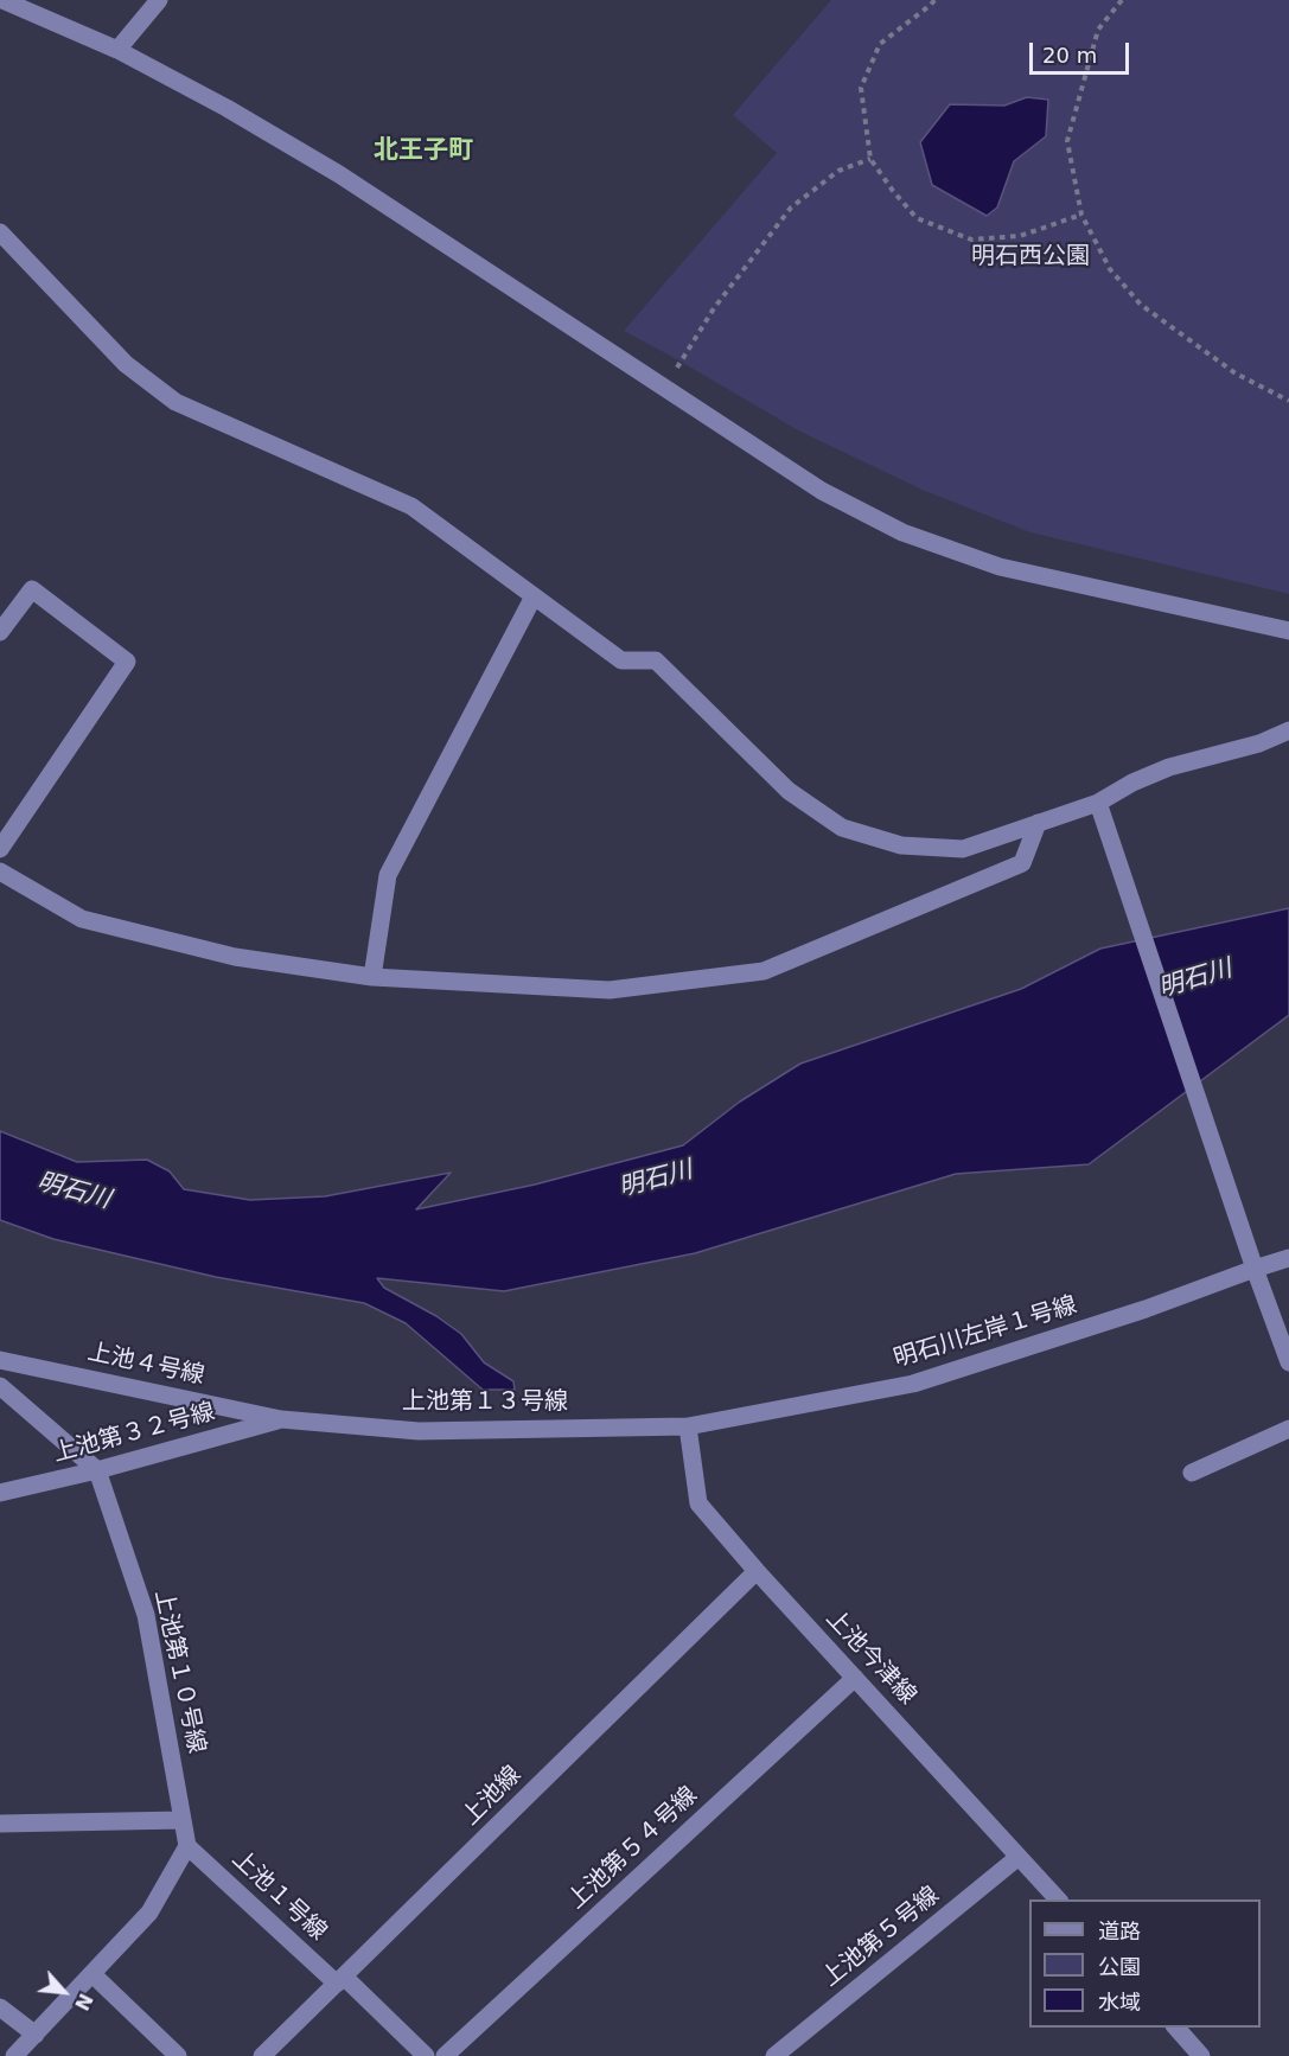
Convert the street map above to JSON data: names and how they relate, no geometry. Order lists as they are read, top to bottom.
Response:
{
  "streets": {
    "street": [
      "明石川左岸１号線",
      "上池４号線",
      "上池第１３号線",
      "上池第３２号線",
      "上池今津線",
      "上池第１０号線",
      "上池線",
      "上池第５４号線",
      "上池１号線",
      "上池第５号線"
    ]
  },
  "crossings": [
    ["明石川左岸１号線", "上池第１３号線"],
    ["明石川左岸１号線", "上池今津線"],
    ["上池４号線", "上池第１３号線"],
    ["上池４号線", "上池第３２号線"],
    ["上池第１３号線", "上池第３２号線"],
    ["上池第１３号線", "上池今津線"],
    ["上池第３２号線", "上池第１０号線"],
    ["上池今津線", "上池線"],
    ["上池今津線", "上池第５４号線"],
    ["上池今津線", "上池第５号線"],
    ["上池第１０号線", "上池１号線"],
    ["上池線", "上池１号線"]
  ],
  "districts": ["北王子町"],
  "water": ["明石川"],
  "parks": ["明石西公園"],
  "legend": ["道路", "公園", "水域"],
  "scale_bar": "20 m",
  "north": "bottom right"
}
